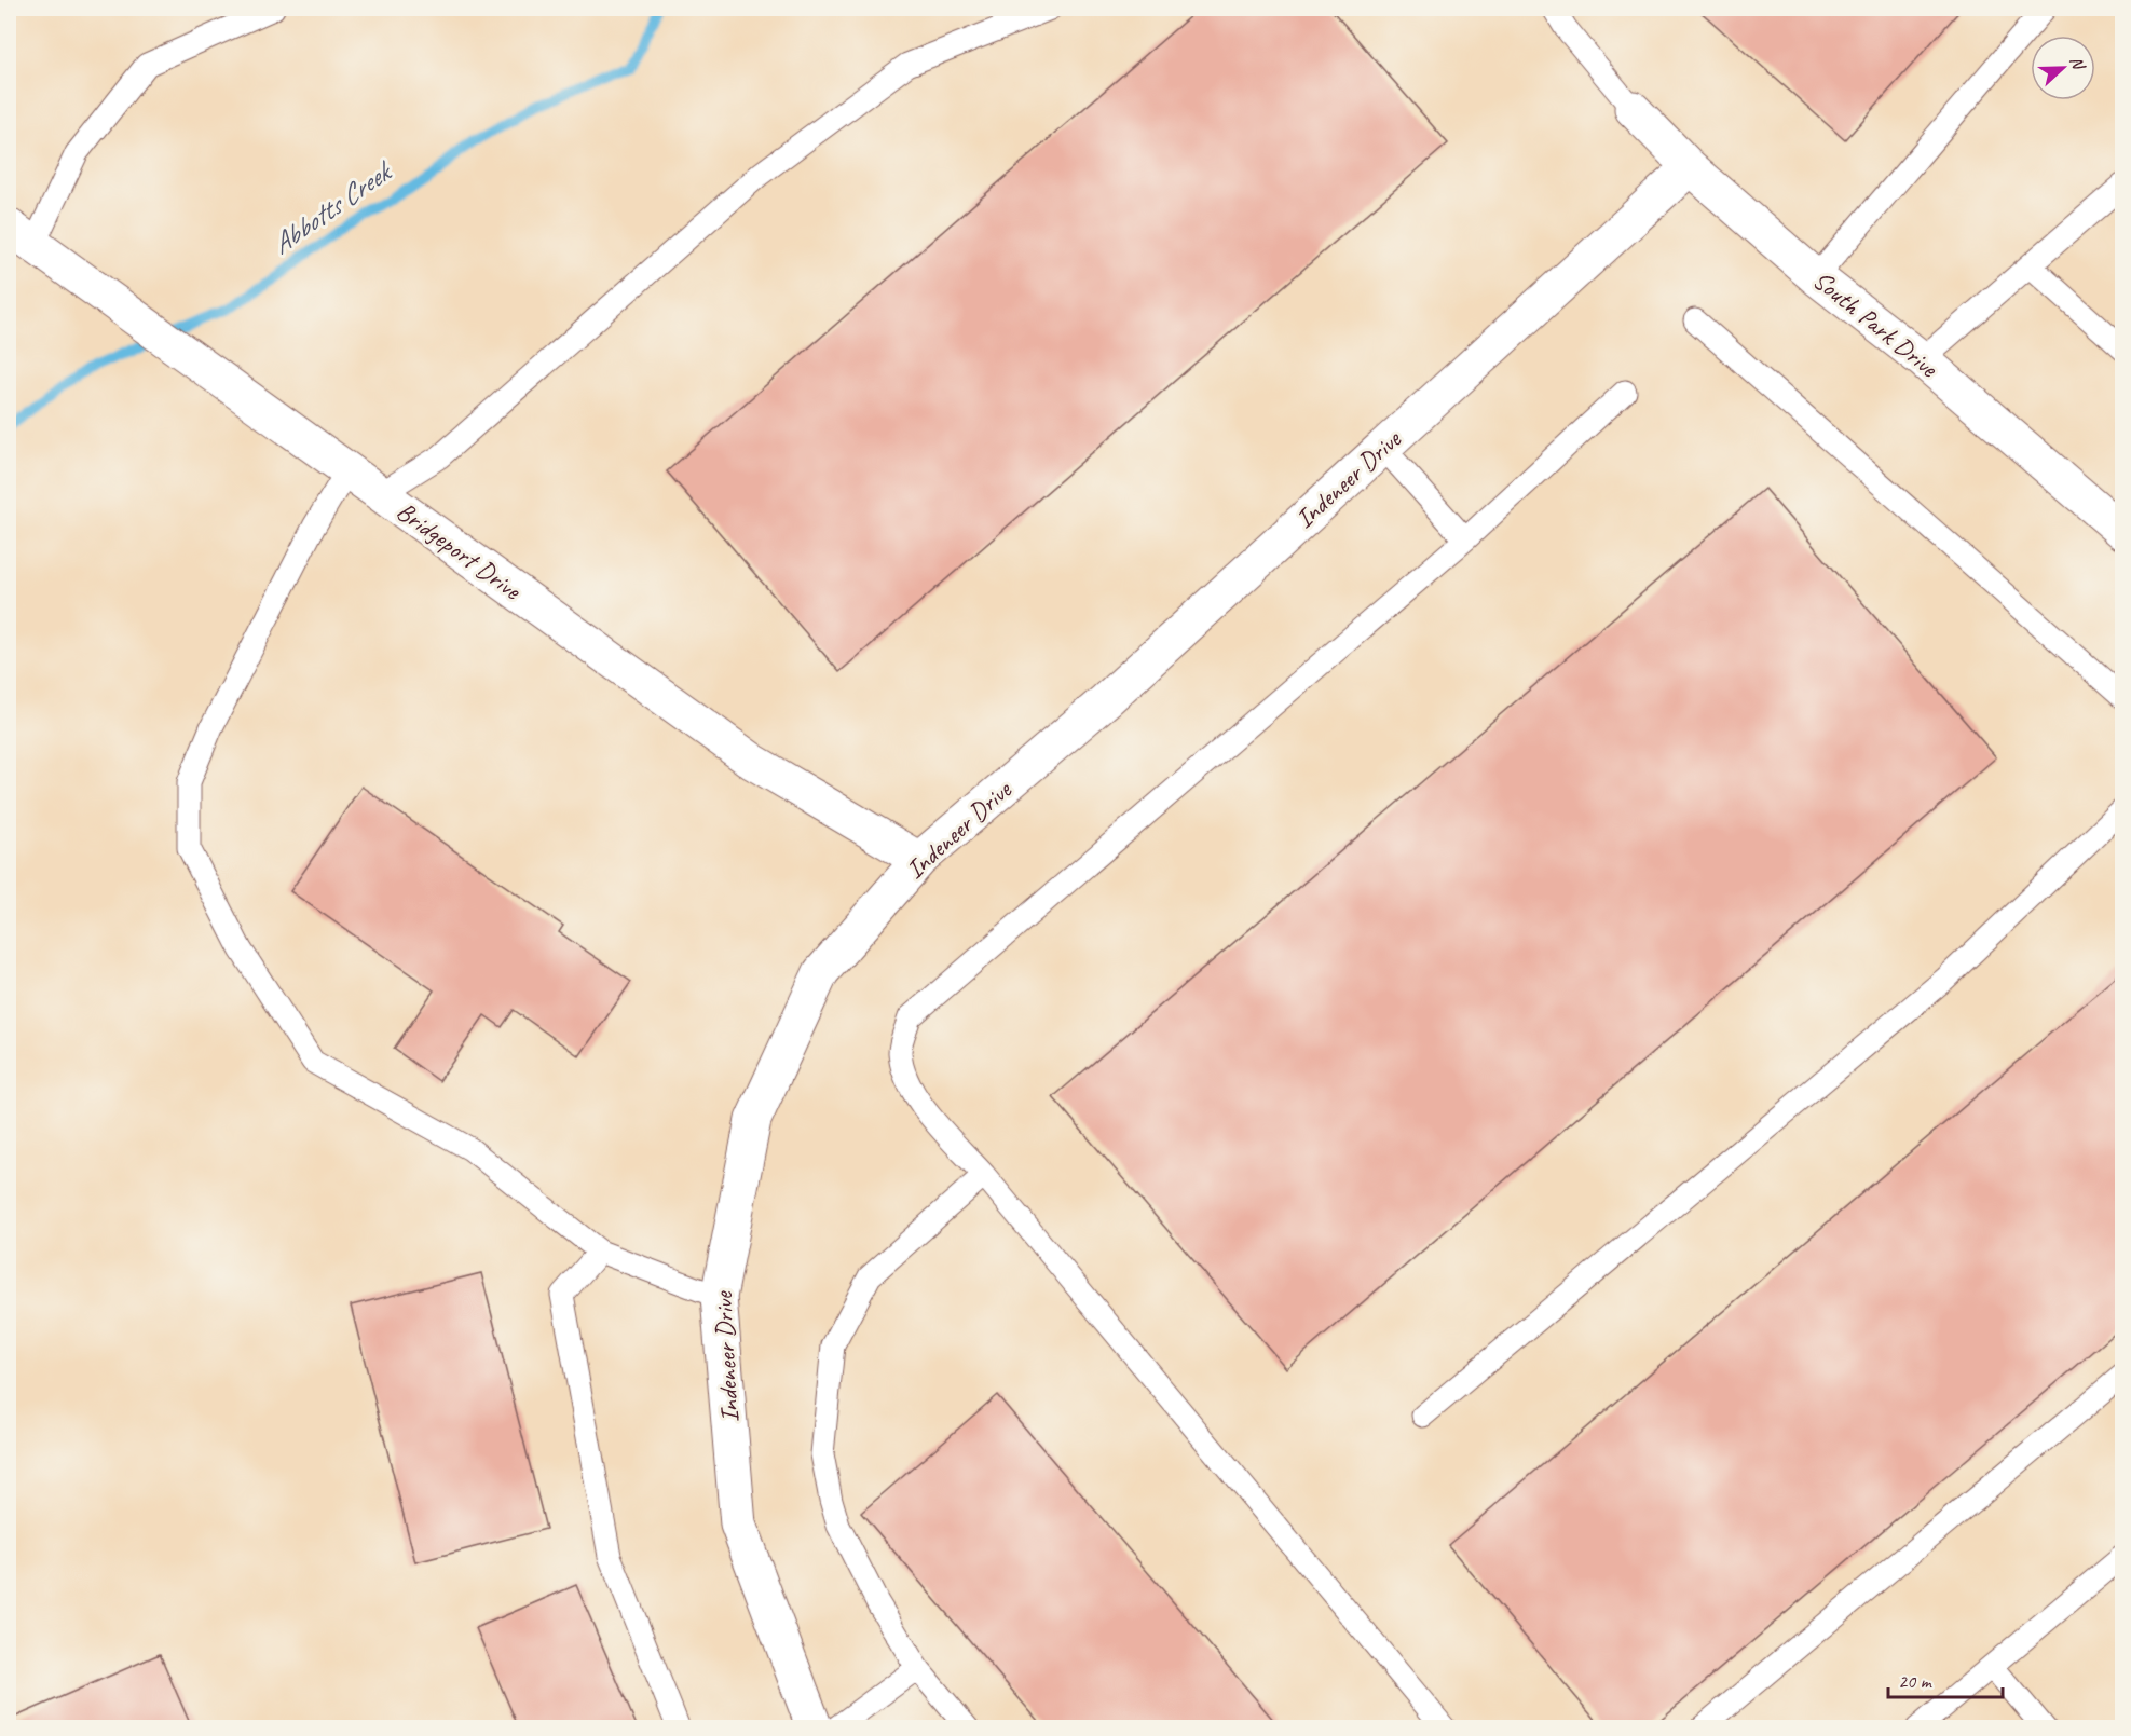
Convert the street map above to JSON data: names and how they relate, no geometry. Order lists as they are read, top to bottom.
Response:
{
  "streets": {
    "street": ["South Park Drive", "Indeneer Drive", "Bridgeport Drive"]
  },
  "crossings": [
    ["South Park Drive", "Indeneer Drive"],
    ["Indeneer Drive", "Bridgeport Drive"]
  ],
  "water": ["Abbotts Creek"],
  "scale_bar": "20 m",
  "north": "right"
}
